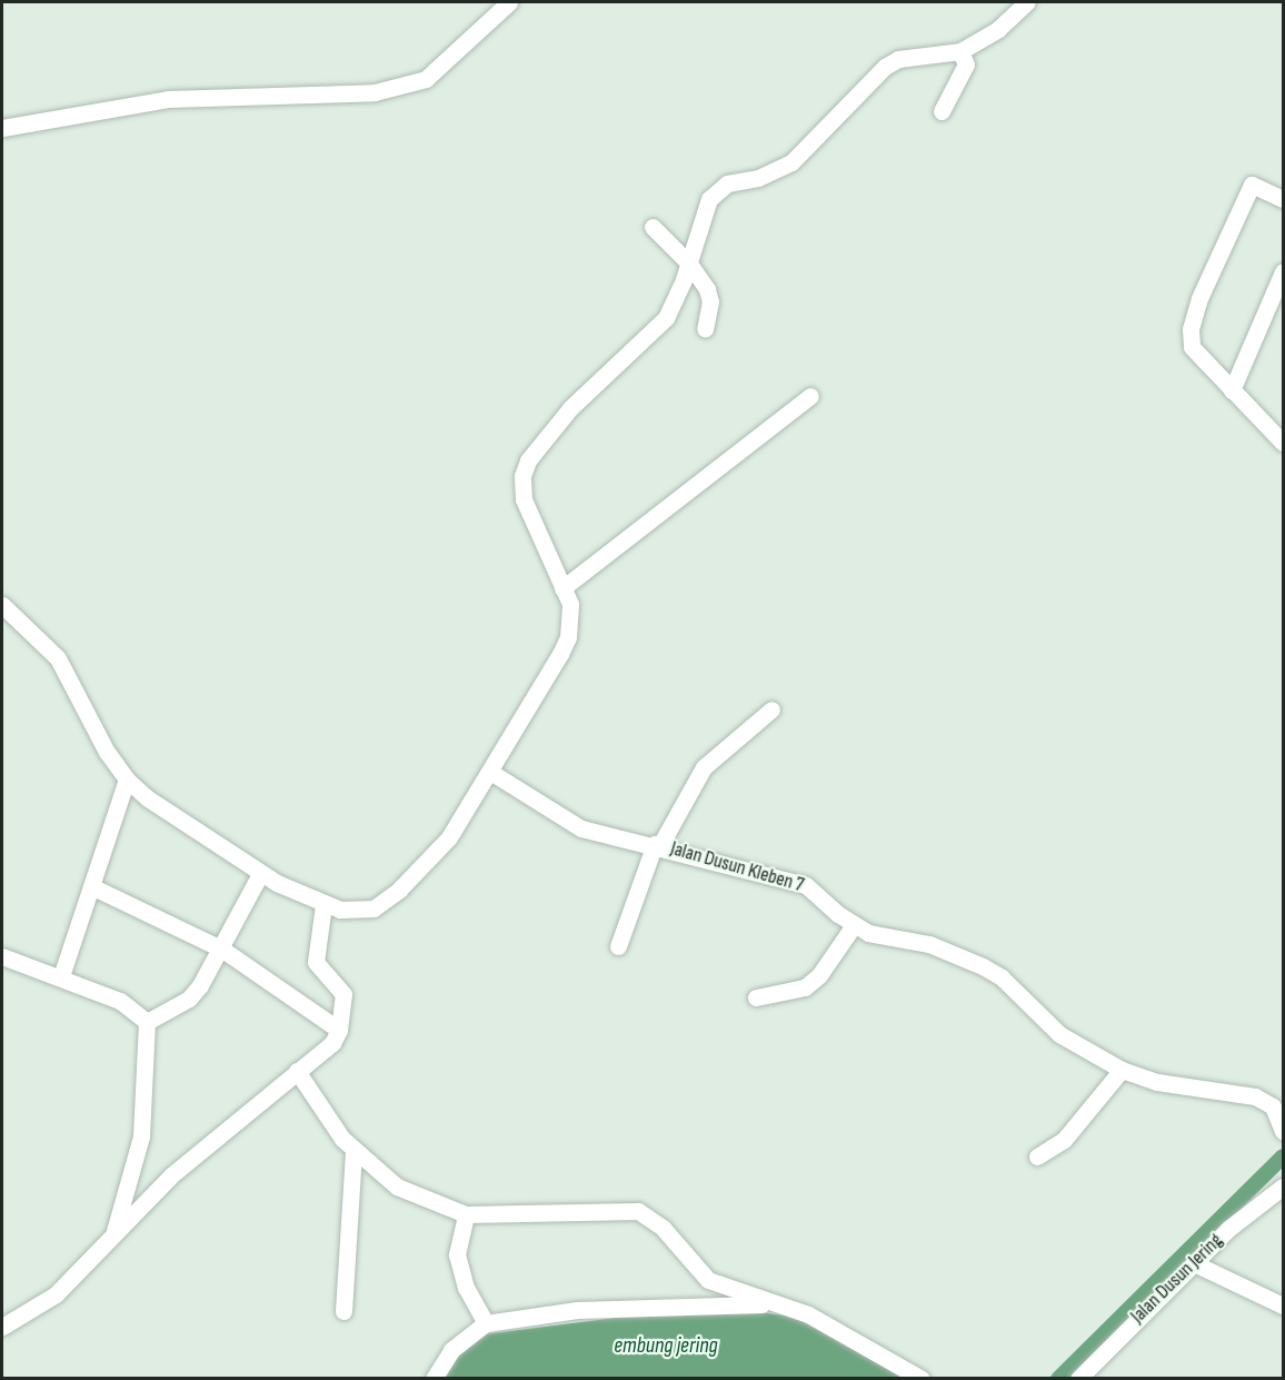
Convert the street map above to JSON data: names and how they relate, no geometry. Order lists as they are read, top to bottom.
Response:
{
  "streets": {
    "street": ["Jalan Dusun Kleben 7", "Jalan Dusun Jering"]
  },
  "water": ["embung jering"]
}
